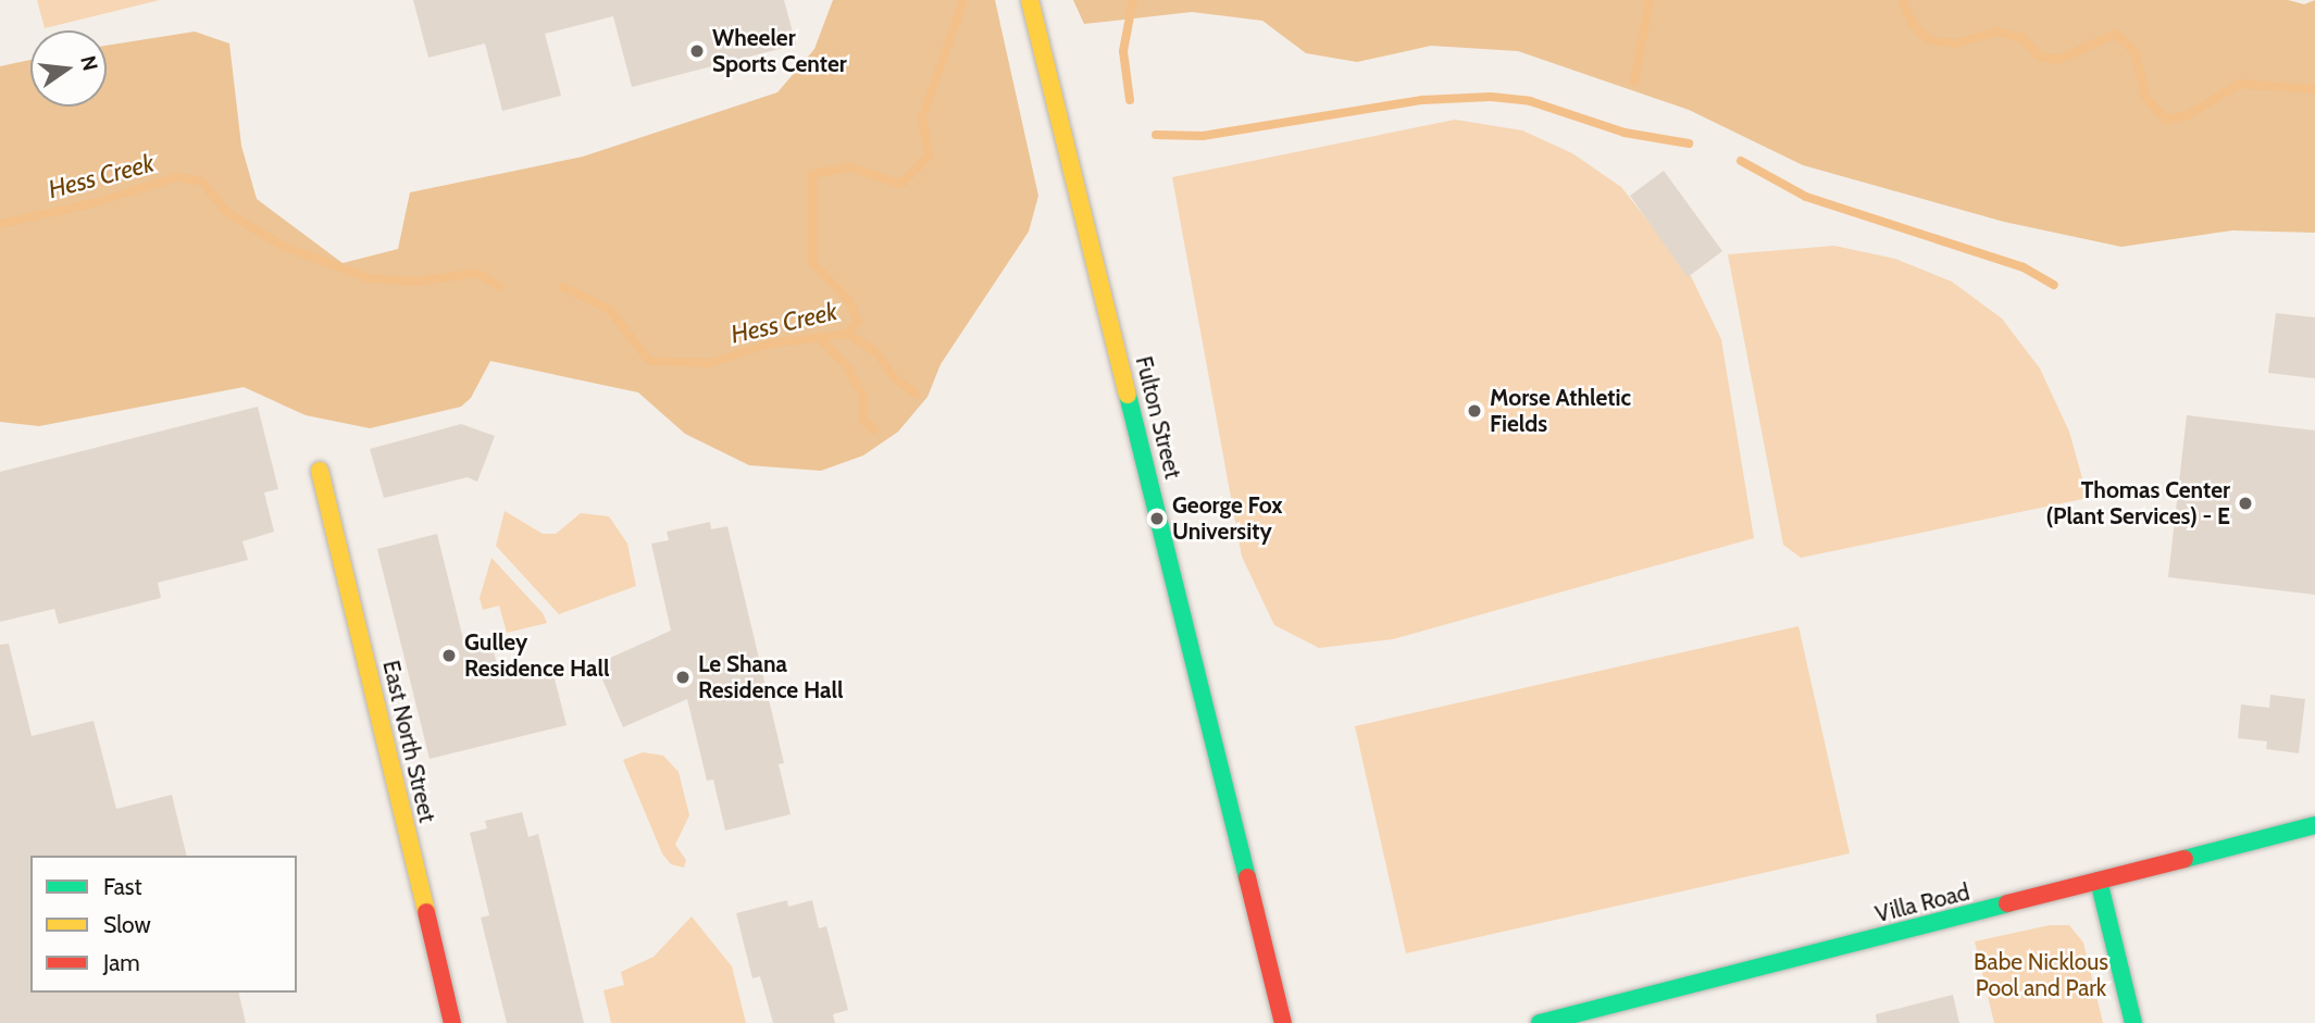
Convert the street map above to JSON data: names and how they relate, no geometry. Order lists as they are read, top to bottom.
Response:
{
  "streets": {
    "street": ["Fulton Street", "East North Street", "Villa Road"]
  },
  "water": ["Hess Creek"],
  "parks": ["Babe Nicklous Pool and Park"],
  "places": [
    "Wheeler Sports Center",
    "Morse Athletic Fields",
    "Thomas Center (Plant Services) - E",
    "George Fox University",
    "Gulley Residence Hall",
    "Le Shana Residence Hall"
  ],
  "legend": ["Fast", "Slow", "Jam"],
  "north": "right"
}
